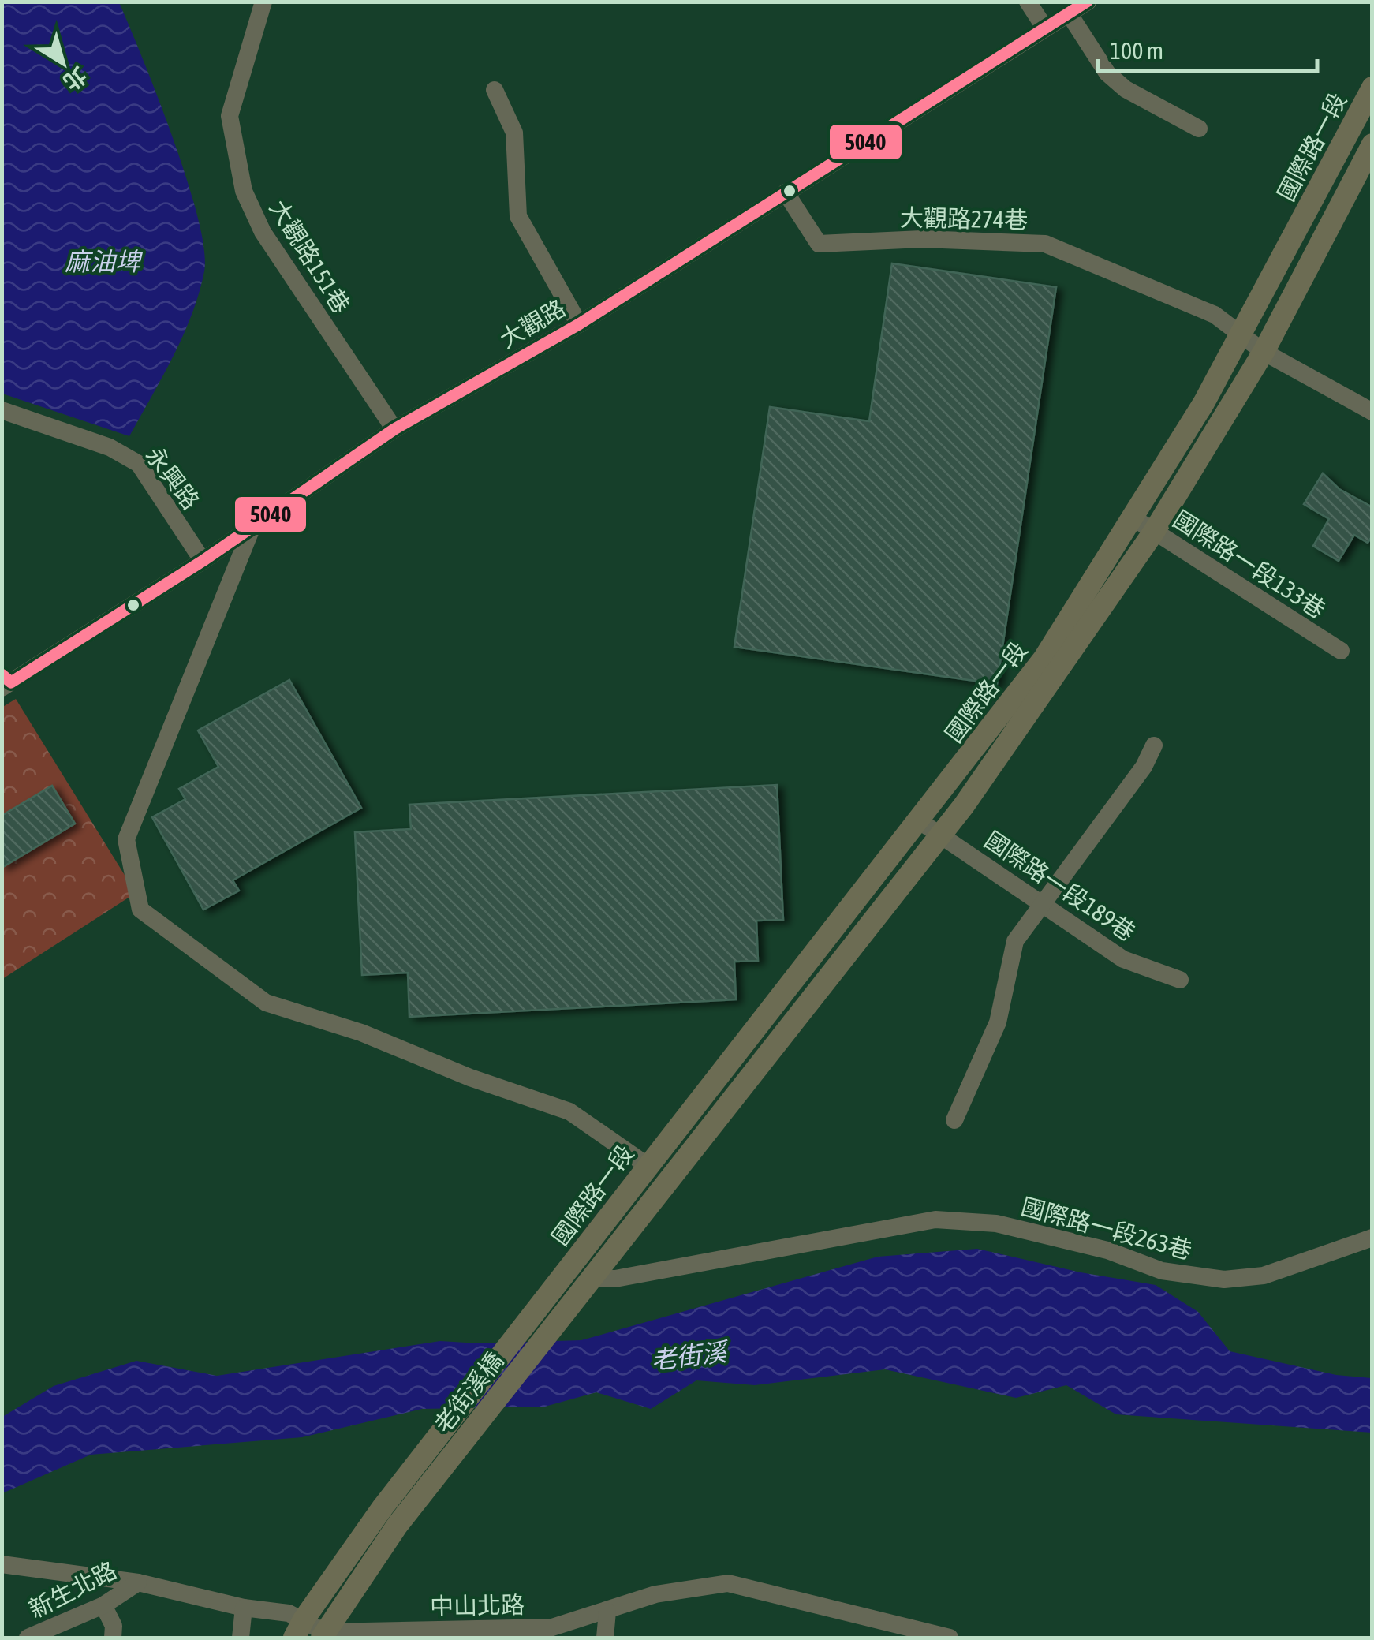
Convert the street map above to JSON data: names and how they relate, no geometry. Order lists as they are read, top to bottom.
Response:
{
  "streets": {
    "main road": ["國際路一段", "老街溪橋"],
    "street": [
      "大觀路274巷",
      "大觀路151巷",
      "大觀路",
      "永興路",
      "國際路一段133巷",
      "國際路一段189巷",
      "國際路一段263巷",
      "新生北路",
      "中山北路"
    ]
  },
  "crossings": [
    ["國際路一段", "大觀路274巷"],
    ["國際路一段", "國際路一段133巷"],
    ["國際路一段", "國際路一段189巷"],
    ["國際路一段", "國際路一段263巷"],
    ["國際路一段", "老街溪橋"],
    ["大觀路274巷", "大觀路"],
    ["大觀路151巷", "大觀路"],
    ["大觀路", "永興路"],
    ["國際路一段263巷", "老街溪橋"],
    ["老街溪橋", "中山北路"],
    ["新生北路", "中山北路"]
  ],
  "water": ["麻油埤", "老街溪"],
  "lines": ["transit line 5040"],
  "scale_bar": "100 m",
  "north": "bottom right"
}
